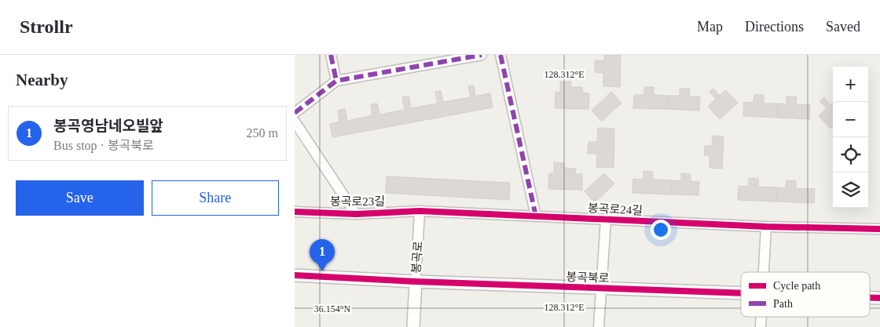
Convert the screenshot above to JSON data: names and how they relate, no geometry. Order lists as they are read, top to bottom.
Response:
{
  "streets": {
    "street": [
      "봉곡로23길",
      "봉곡로24길",
      "봉곡로",
      "봉곡북로"
    ]
  },
  "crossings": [
    ["봉곡로23길", "봉곡로24길"],
    ["봉곡로23길", "봉곡로"],
    ["봉곡로24길", "봉곡로"],
    ["봉곡로24길", "봉곡북로"],
    ["봉곡로", "봉곡북로"]
  ],
  "legend": ["Cycle path", "Path"],
  "page": {
    "header": "Strollr",
    "nav": ["Map", "Directions", "Saved"],
    "heading": "Nearby",
    "map_buttons": ["+", "−"],
    "list": [
      {
        "mark": "1",
        "name": "봉곡영남네오빌앞",
        "note": "Bus stop · 봉곡북로",
        "value": "250 m"
      }
    ],
    "buttons": ["Save", "Share"],
    "pins": "1"
  },
  "coordinates": ["128.312°E", "36.154°N"]
}
